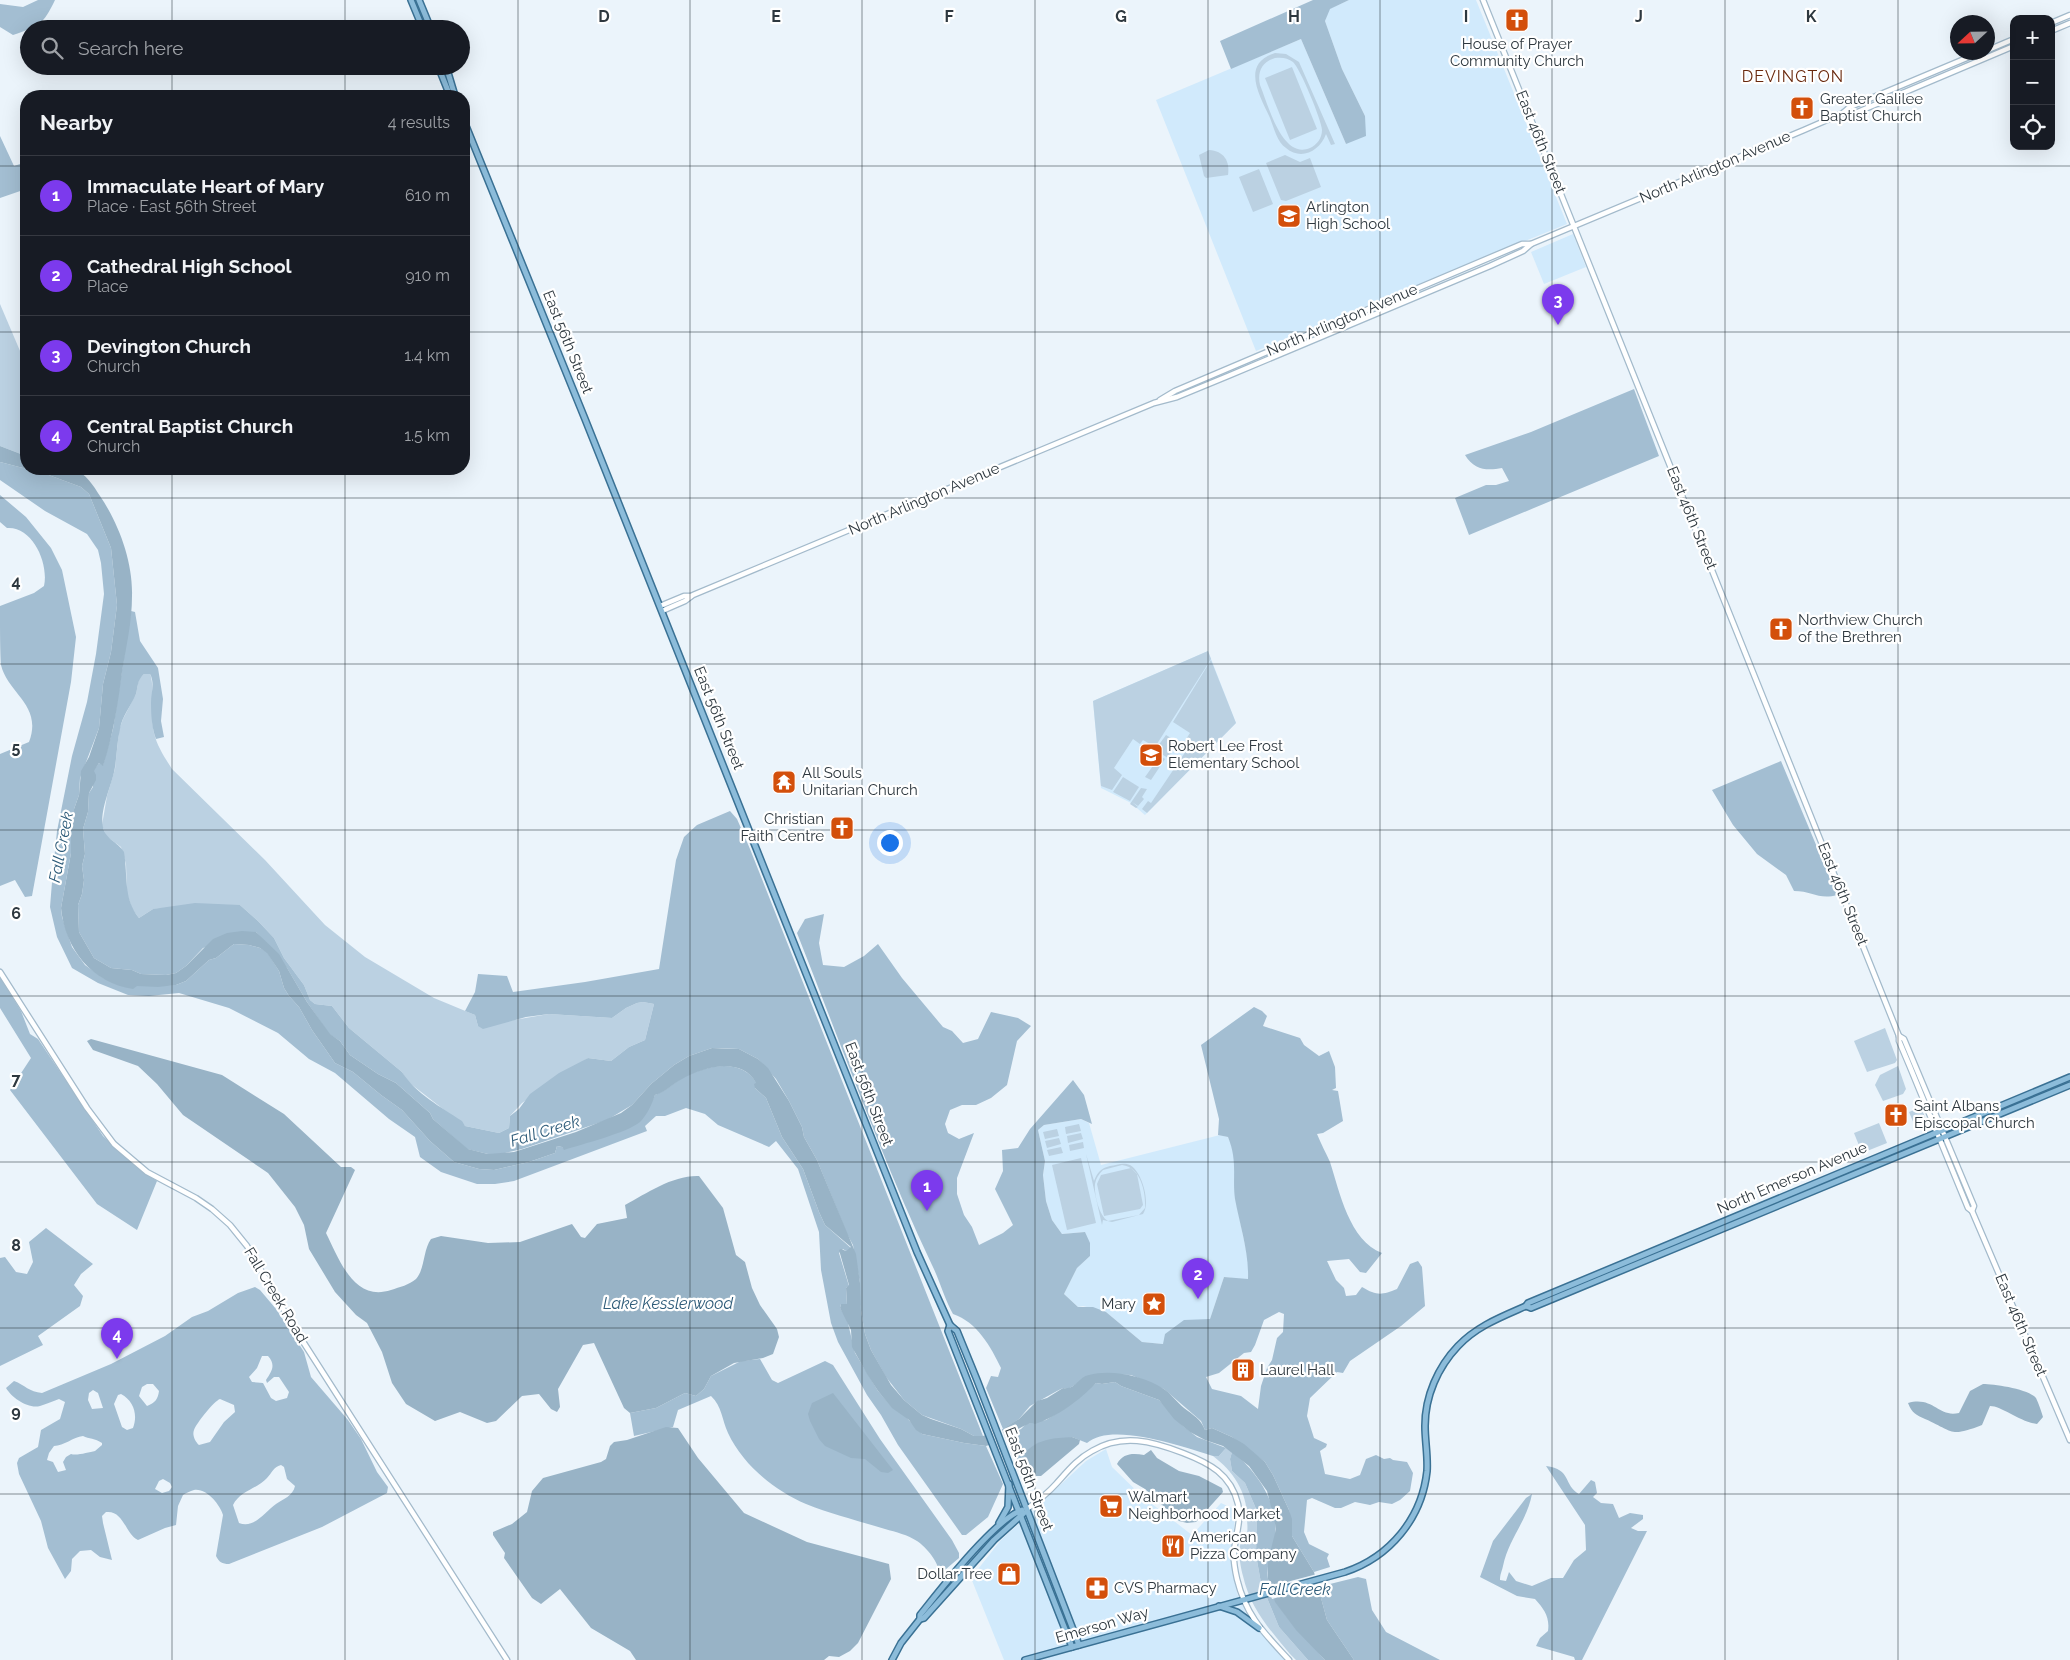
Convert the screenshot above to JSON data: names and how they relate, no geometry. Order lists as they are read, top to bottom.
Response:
{
  "streets": {
    "main road": [
      "East 46th Street",
      "North Arlington Avenue",
      "East 56th Street",
      "North Emerson Avenue",
      "Fall Creek Road",
      "Emerson Way"
    ]
  },
  "crossings": [
    ["East 46th Street", "North Arlington Avenue"],
    ["East 46th Street", "North Emerson Avenue"],
    ["North Arlington Avenue", "East 56th Street"],
    ["East 56th Street", "Emerson Way"],
    ["North Emerson Avenue", "Emerson Way"]
  ],
  "districts": ["DEVINGTON"],
  "water": ["Fall Creek", "Lake Kesslerwood"],
  "places": {
    "church": [
      "House of Prayer Community Church",
      "Greater Galilee Baptist Church",
      "Northview Church of the Brethren",
      "Christian Faith Centre",
      "Saint Albans Episcopal Church"
    ],
    "school or university": ["Arlington High School", "Robert Lee Frost Elementary School"],
    "temple": ["All Souls Unitarian Church"],
    "place": ["Mary"],
    "building": ["Laurel Hall"],
    "supermarket": ["Walmart Neighborhood Market"],
    "restaurant": ["American Pizza Company"],
    "shop": ["Dollar Tree"],
    "pharmacy": ["CVS Pharmacy"]
  },
  "north": "left",
  "page": {
    "map_buttons": ["+", "−"],
    "search": "Search here",
    "heading": ["Nearby", "4 results"],
    "list": [
      {
        "mark": "1",
        "name": "Immaculate Heart of Mary",
        "note": "Place · East 56th Street",
        "value": "610 m"
      },
      {
        "mark": "2",
        "name": "Cathedral High School",
        "note": "Place",
        "value": "910 m"
      },
      {
        "mark": "3",
        "name": "Devington Church",
        "note": "Church",
        "value": "1.4 km"
      },
      {
        "mark": "4",
        "name": "Central Baptist Church",
        "note": "Church",
        "value": "1.5 km"
      }
    ],
    "pins": [
      "3",
      "1",
      "2",
      "4"
    ]
  },
  "grid": {
    "columns": [
      "D",
      "E",
      "F",
      "G",
      "H",
      "I",
      "J",
      "K"
    ],
    "rows": [
      "4",
      "5",
      "6",
      "7",
      "8",
      "9"
    ]
  }
}
